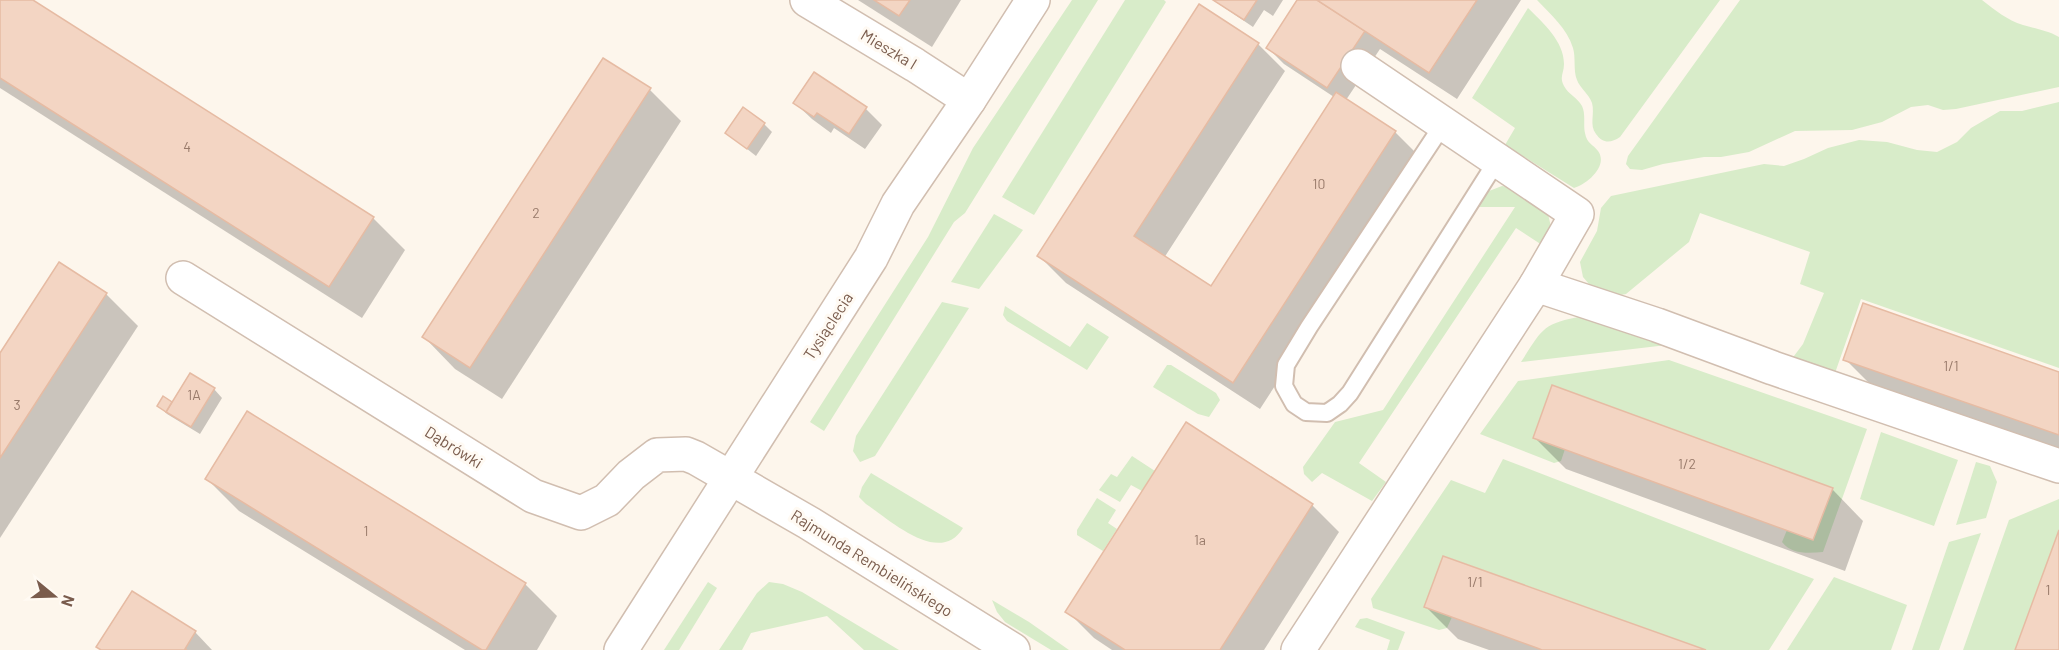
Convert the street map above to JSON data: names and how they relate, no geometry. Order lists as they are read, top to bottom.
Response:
{
  "streets": {
    "street": [
      "Mieszka I",
      "Tysiąclecia",
      "Dąbrówki",
      "Rajmunda Rembielińskiego"
    ]
  },
  "crossings": [
    ["Mieszka I", "Tysiąclecia"],
    ["Tysiąclecia", "Dąbrówki"],
    ["Tysiąclecia", "Rajmunda Rembielińskiego"],
    ["Dąbrówki", "Rajmunda Rembielińskiego"]
  ],
  "house_numbers": [
    "4",
    "10",
    "2",
    "1/1",
    "1A",
    "3",
    "1/2",
    "1",
    "1a",
    "1/1",
    "1"
  ],
  "north": "right"
}
